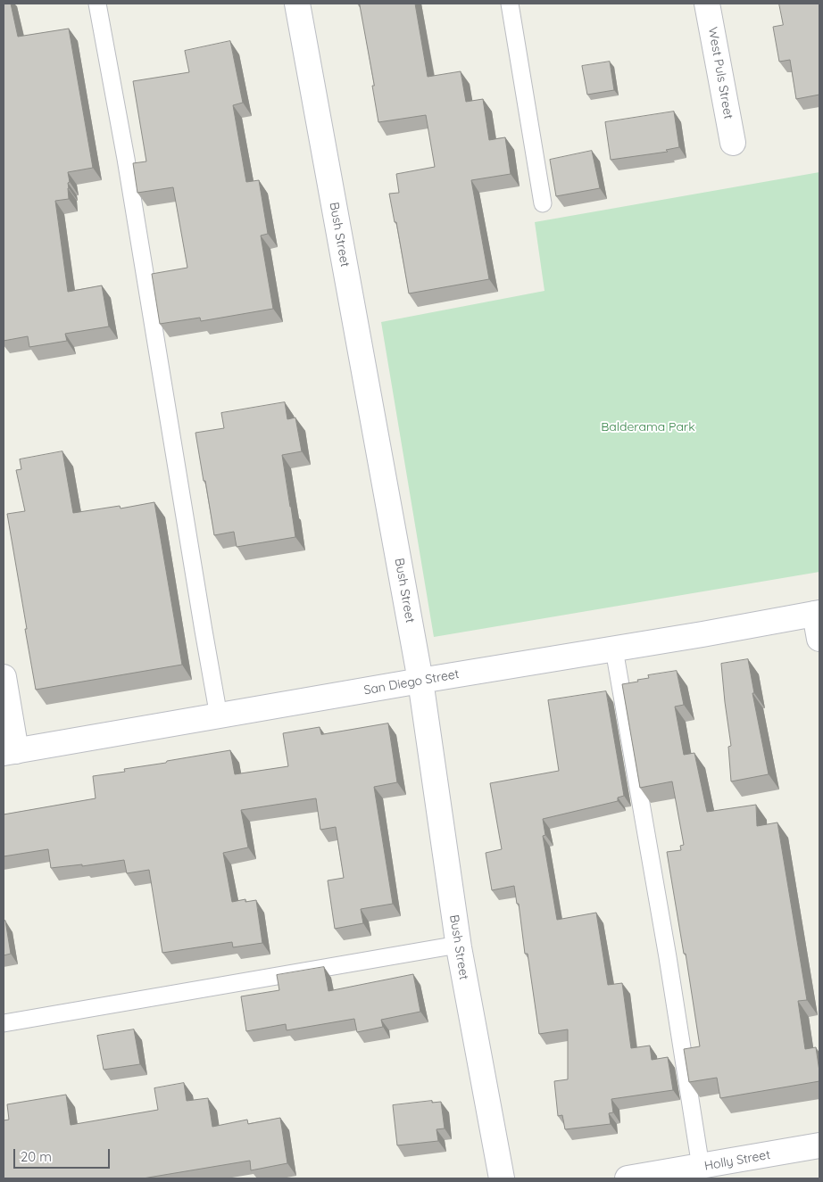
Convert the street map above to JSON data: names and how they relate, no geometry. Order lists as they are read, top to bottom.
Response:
{
  "streets": {
    "main road": [
      "West Puls Street",
      "Bush Street",
      "San Diego Street",
      "Holly Street"
    ]
  },
  "crossings": [
    ["Bush Street", "San Diego Street"]
  ],
  "parks": ["Balderama Park"],
  "scale_bar": "20 m"
}
